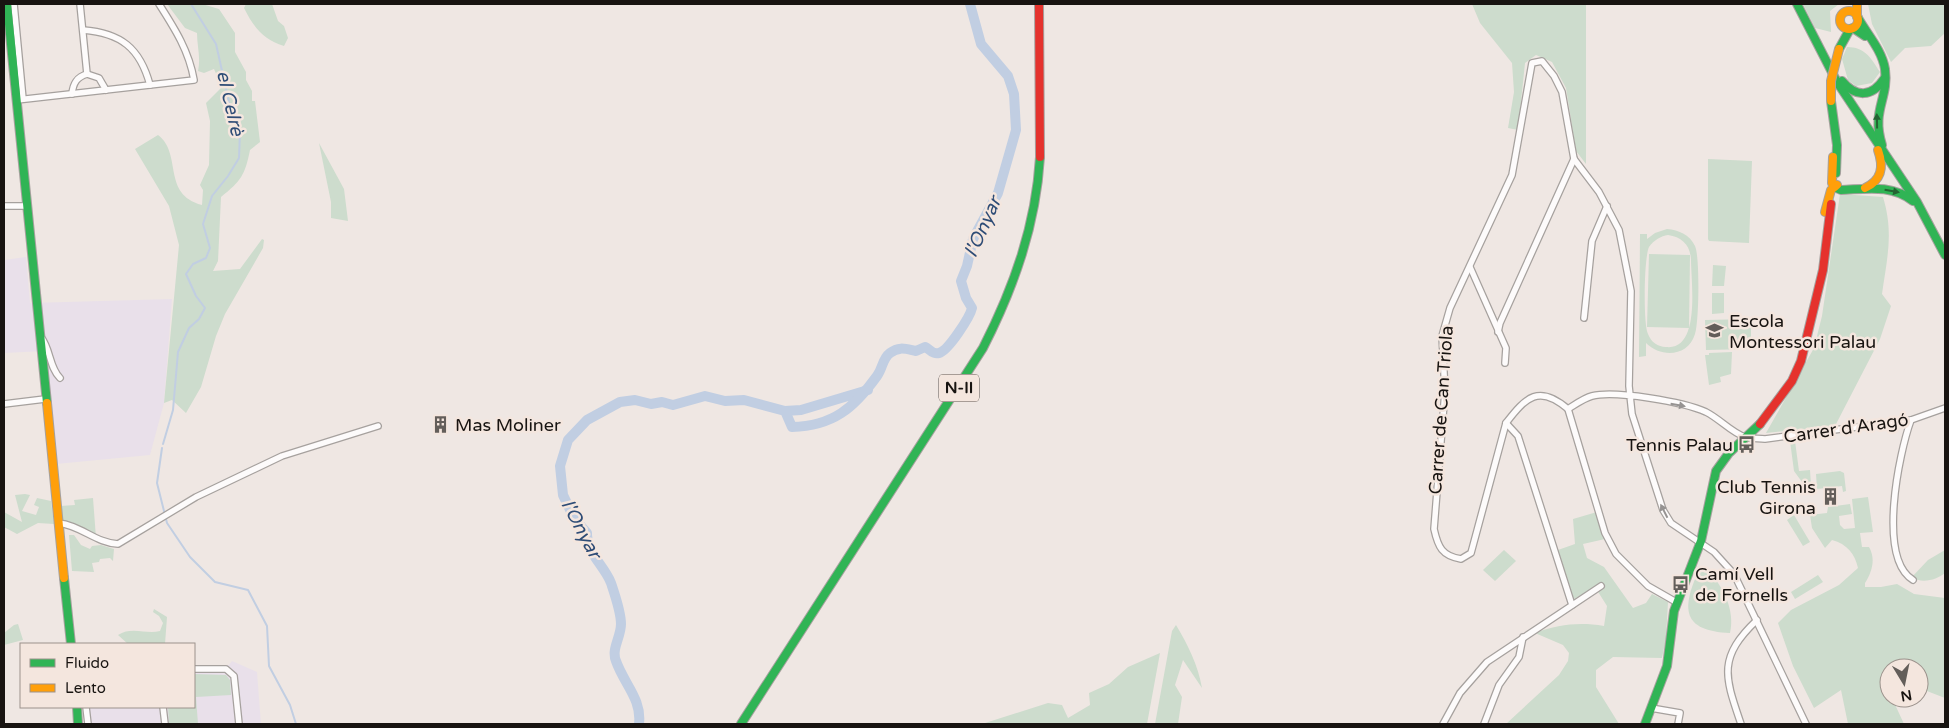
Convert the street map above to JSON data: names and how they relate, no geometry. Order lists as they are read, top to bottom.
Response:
{
  "streets": {
    "main road": ["N-II"],
    "street": ["Carrer de Can Triola", "Carrer d'Aragó"]
  },
  "water": ["el Celrè", "l'Onyar"],
  "places": {
    "school or university": ["Escola Montessori Palau"],
    "building": ["Mas Moliner", "Club Tennis Girona"],
    "bus stop": ["Tennis Palau", "Camí Vell de Fornells"]
  },
  "legend": ["Fluido", "Lento"],
  "north": "bottom"
}
